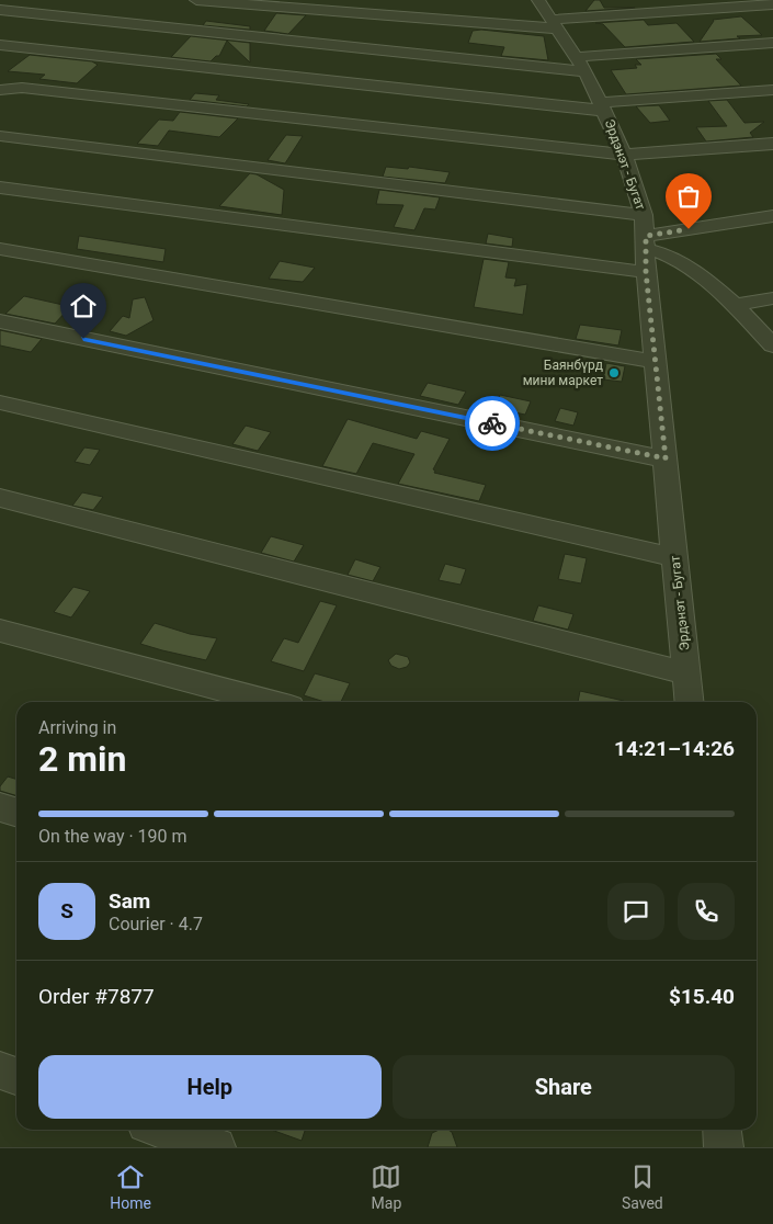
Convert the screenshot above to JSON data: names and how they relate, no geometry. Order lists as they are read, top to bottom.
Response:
{
  "streets": {
    "street": ["Эрдэнэт - Бугат"]
  },
  "places": ["Баянбүрд мини маркет"],
  "page": {
    "heading": ["2 min", "Arriving in", "14:21–14:26"],
    "panel": [
      "Sam",
      "Courier · 4.7",
      "Order #7877",
      "$15.40"
    ],
    "bar": "On the way · 190 m",
    "round": "S",
    "buttons": ["Help", "Share"],
    "tabs": ["Home", "Map", "Saved"]
  }
}
